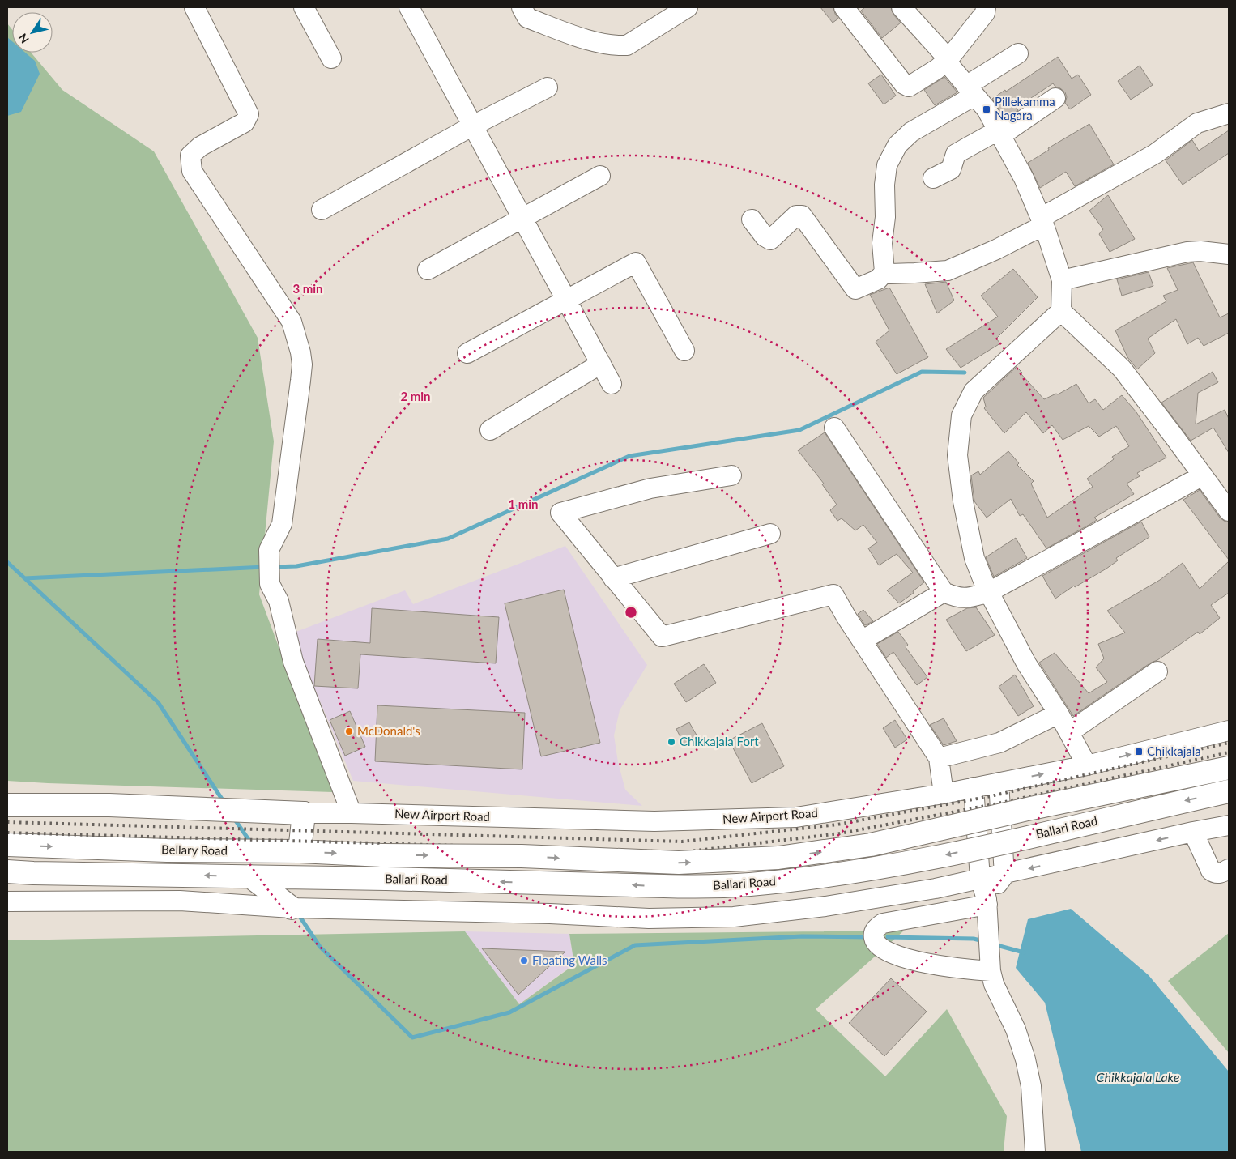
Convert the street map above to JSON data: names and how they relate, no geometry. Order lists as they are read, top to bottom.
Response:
{
  "streets": {
    "main road": ["Ballari Road", "Bellary Road"],
    "street": ["New Airport Road"]
  },
  "crossings": [
    ["Ballari Road", "Bellary Road"]
  ],
  "water": ["Chikkajala Lake"],
  "places": {
    "transit": ["Pillekamma Nagara", "Chikkajala"],
    "other": ["McDonald's", "Chikkajala Fort", "Floating Walls"]
  },
  "north": "bottom left",
  "rings": ["3 min", "2 min", "1 min"]
}
